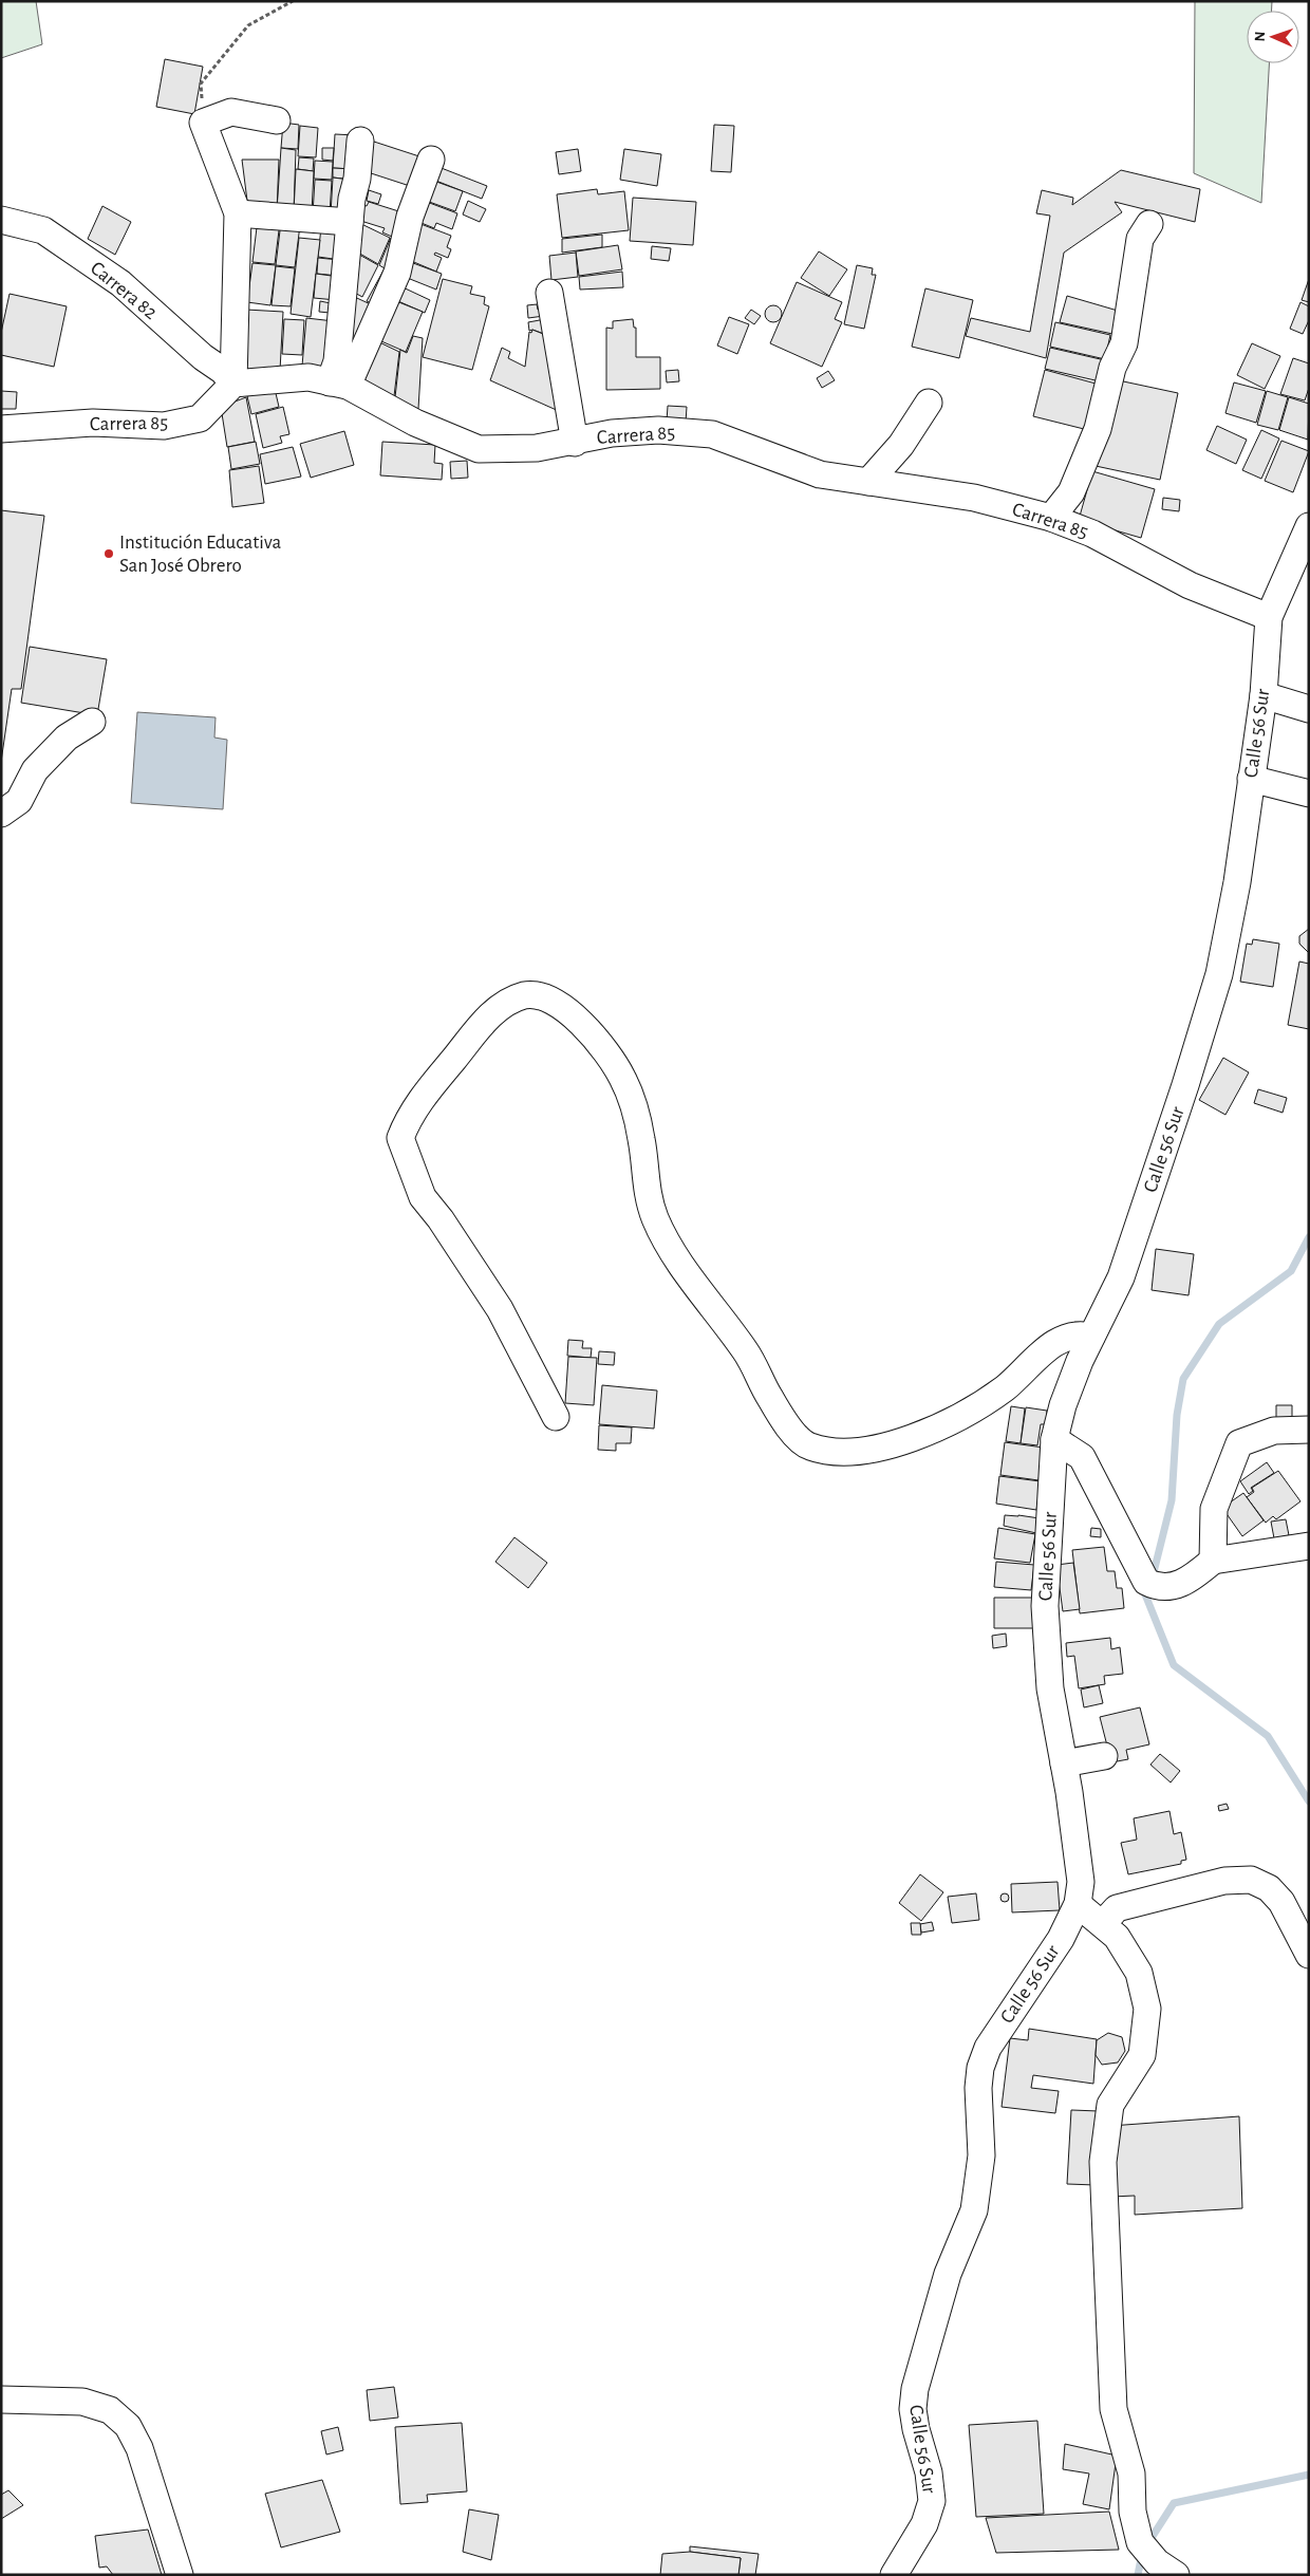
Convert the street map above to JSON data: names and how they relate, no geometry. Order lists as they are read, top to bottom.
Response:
{
  "streets": {
    "street": ["Carrera 82", "Carrera 85", "Calle 56 Sur"]
  },
  "crossings": [
    ["Carrera 82", "Carrera 85"],
    ["Carrera 85", "Calle 56 Sur"]
  ],
  "places": ["Institución Educativa San José Obrero"],
  "north": "left"
}
